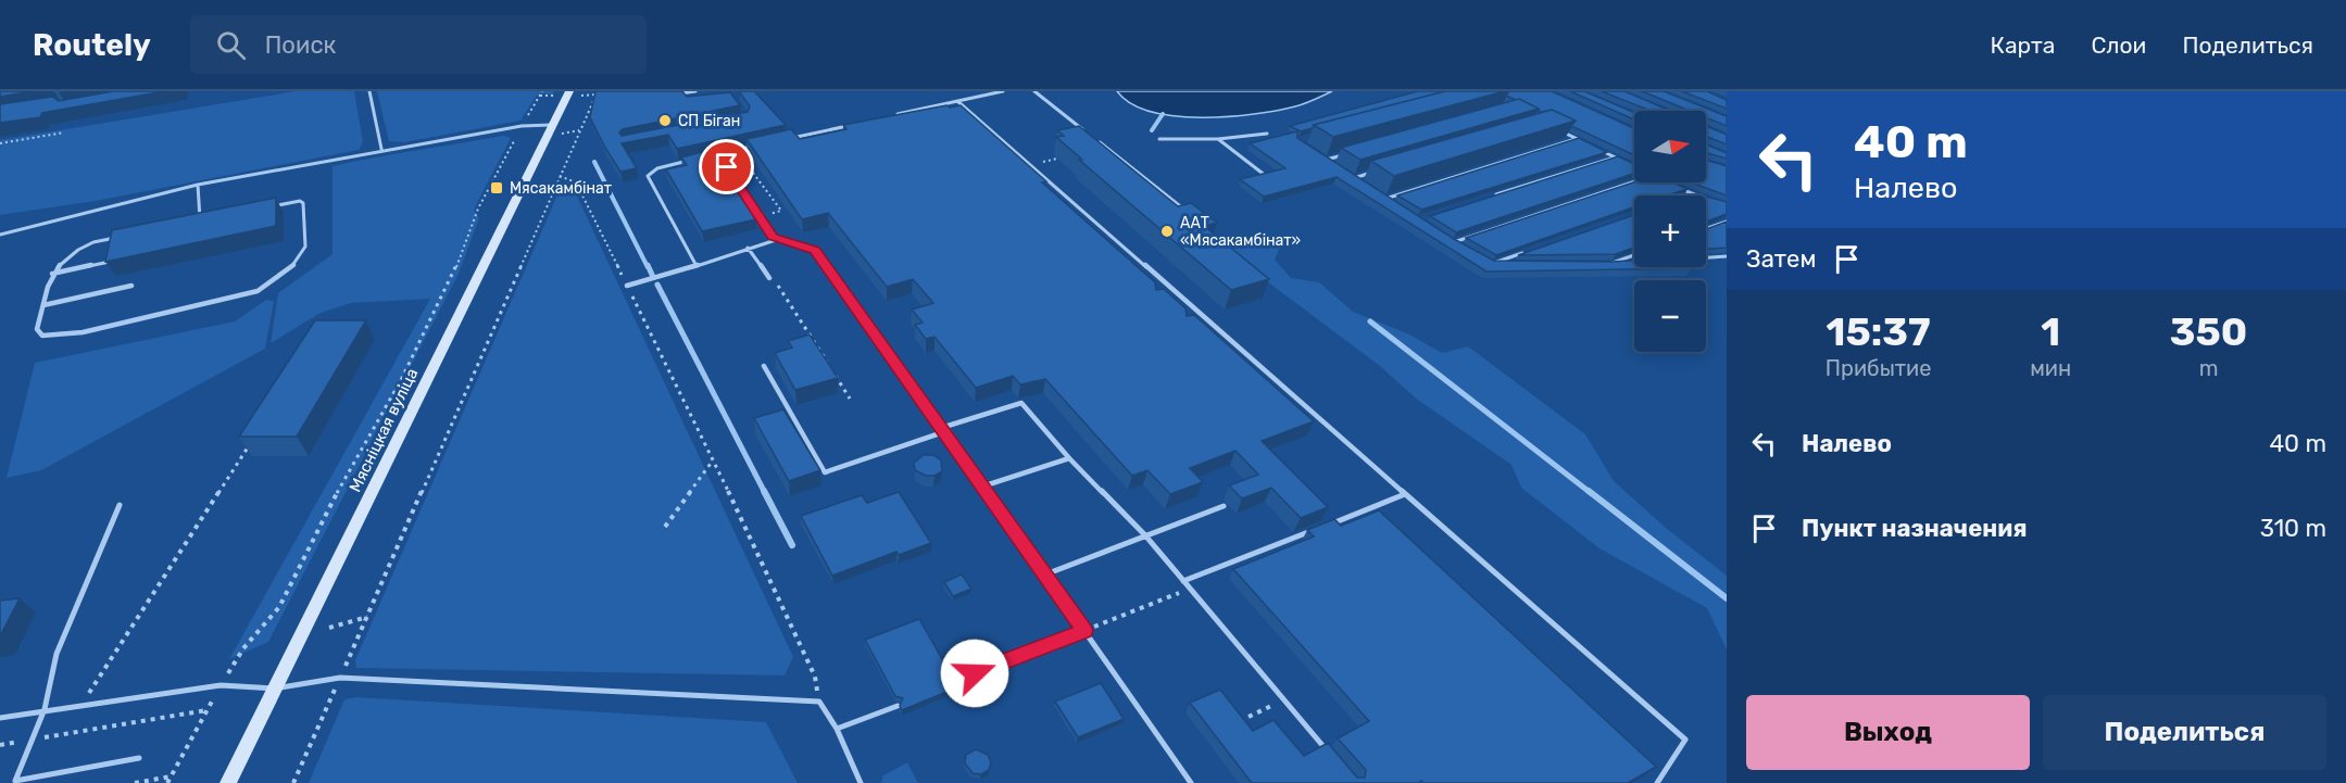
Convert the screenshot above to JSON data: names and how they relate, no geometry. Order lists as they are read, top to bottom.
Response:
{
  "streets": {
    "main road": ["Мясніцкая вуліца"]
  },
  "places": {
    "other": ["СП Біган", "ААТ «Мясакамбінат»"],
    "transit": ["Мясакамбінат"]
  },
  "north": "right",
  "page": {
    "header": "Routely",
    "search": "Поиск",
    "nav": ["Карта", "Слои", "Поделиться"],
    "turn": ["40 m", "Налево"],
    "map_buttons": ["+", "−"],
    "then": "Затем",
    "eta": [
      "15:37",
      "Прибытие",
      "1",
      "мин",
      "350",
      "m"
    ],
    "list": [
      {
        "name": "Налево",
        "value": "40 m"
      },
      {
        "name": "Пункт назначения",
        "value": "310 m"
      }
    ],
    "buttons": ["Выход", "Поделиться"]
  }
}
